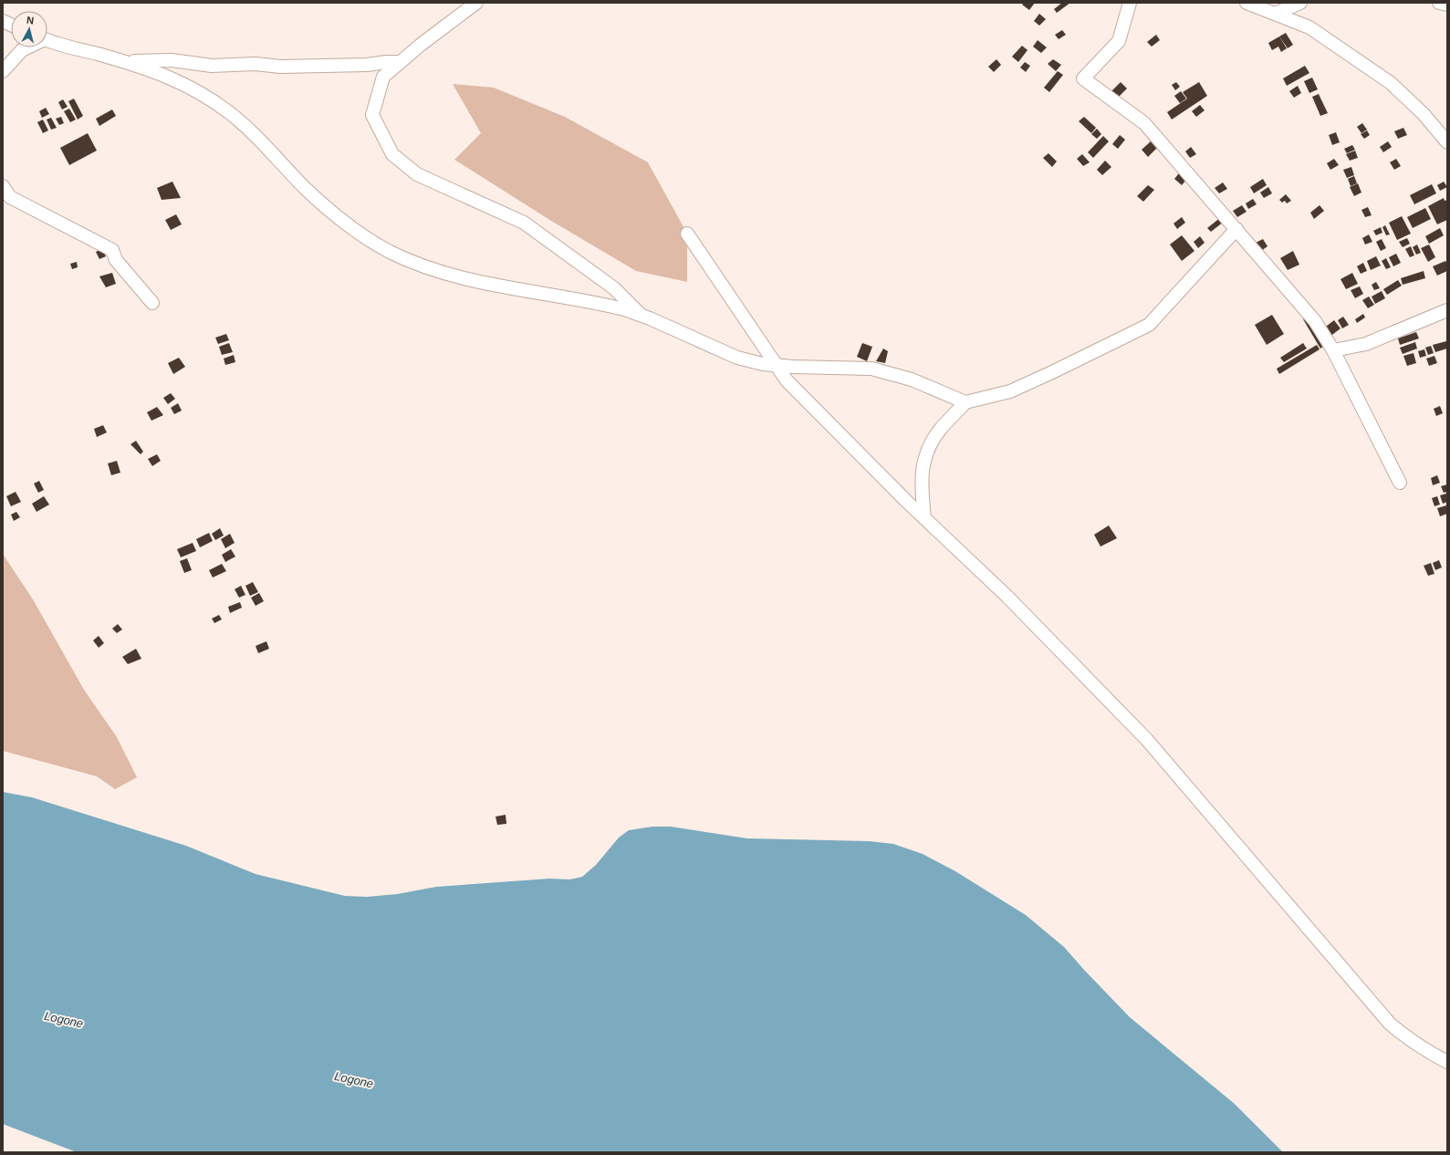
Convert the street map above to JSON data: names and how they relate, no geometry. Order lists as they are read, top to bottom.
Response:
{
  "water": ["Logone"],
  "north": "top"
}
